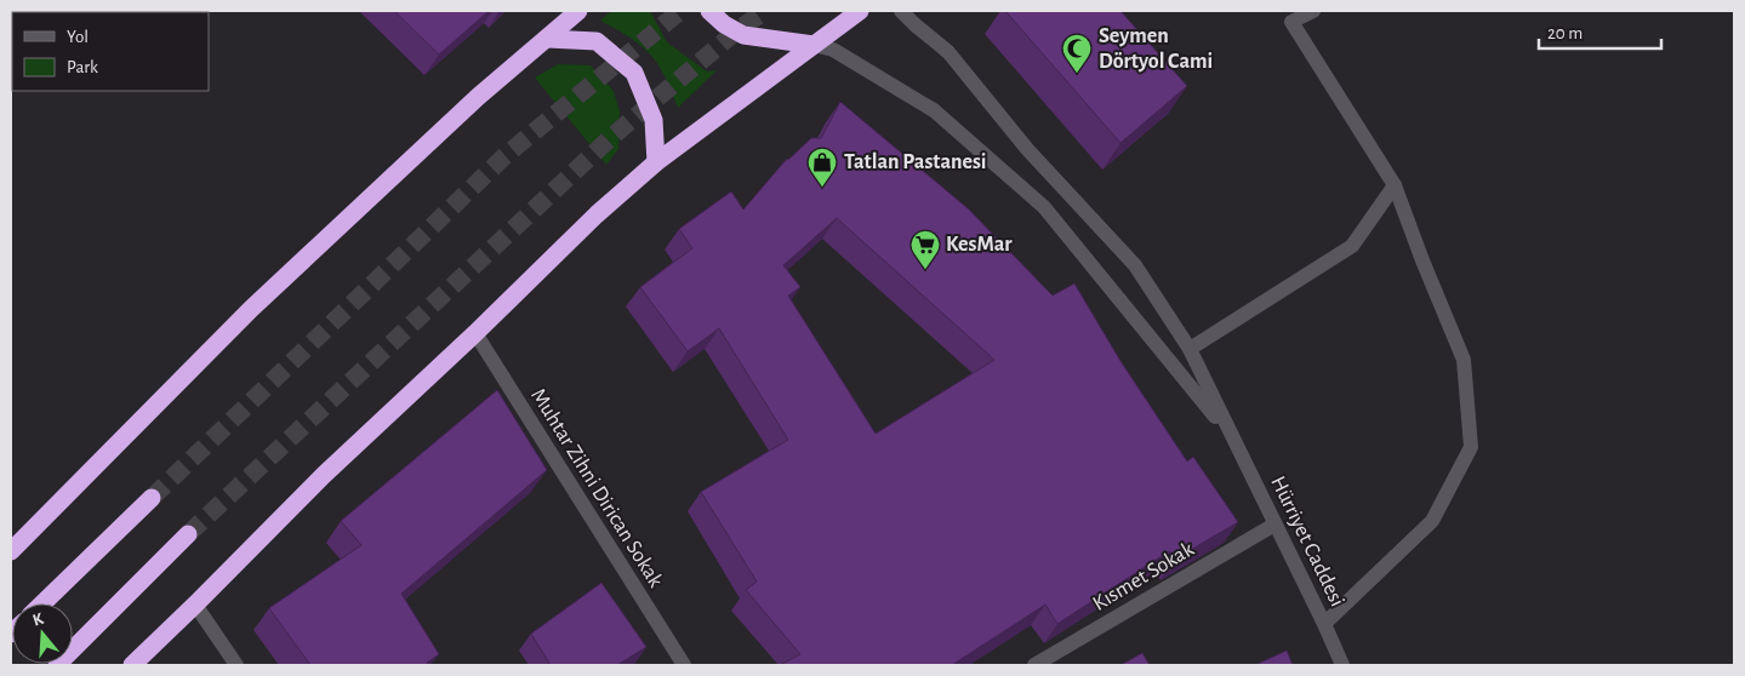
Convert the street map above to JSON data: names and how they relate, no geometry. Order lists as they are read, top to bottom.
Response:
{
  "streets": {
    "street": ["Muhtar Zihni Dirican Sokak", "Hürriyet Caddesi", "Kısmet Sokak"]
  },
  "crossings": [
    ["Hürriyet Caddesi", "Kısmet Sokak"]
  ],
  "places": {
    "mosque": ["Seymen Dörtyol Cami"],
    "shop": ["Tatlan Pastanesi"],
    "supermarket": ["KesMar"]
  },
  "legend": ["Yol", "Park"],
  "scale_bar": "20 m",
  "north": "top"
}
